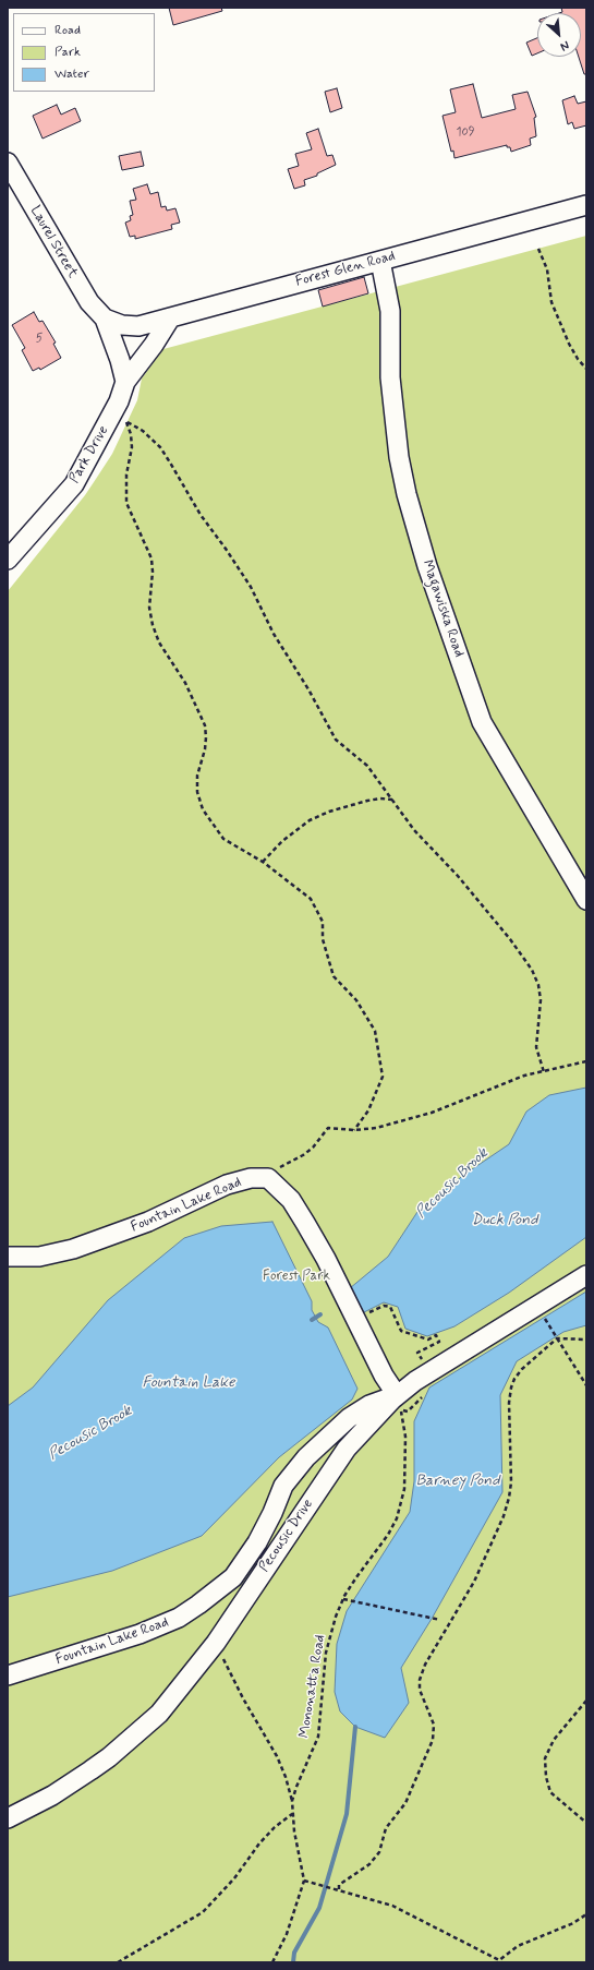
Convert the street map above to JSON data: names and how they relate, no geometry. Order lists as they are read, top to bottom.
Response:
{
  "streets": {
    "street": [
      "Laurel Street",
      "Forest Glen Road",
      "Park Drive",
      "Magawiska Road",
      "Fountain Lake Road",
      "Pecousic Drive"
    ],
    "path": ["Mononatta Road"]
  },
  "crossings": [
    ["Laurel Street", "Forest Glen Road"],
    ["Laurel Street", "Park Drive"],
    ["Forest Glen Road", "Park Drive"],
    ["Forest Glen Road", "Magawiska Road"],
    ["Fountain Lake Road", "Pecousic Drive"],
    ["Fountain Lake Road", "Mononatta Road"],
    ["Pecousic Drive", "Mononatta Road"]
  ],
  "water": [
    "Pecousic Brook",
    "Duck Pond",
    "Fountain Lake",
    "Barney Pond"
  ],
  "parks": ["Forest Park"],
  "house_numbers": ["109", "5"],
  "legend": ["Road", "Park", "Water"],
  "north": "bottom right"
}
